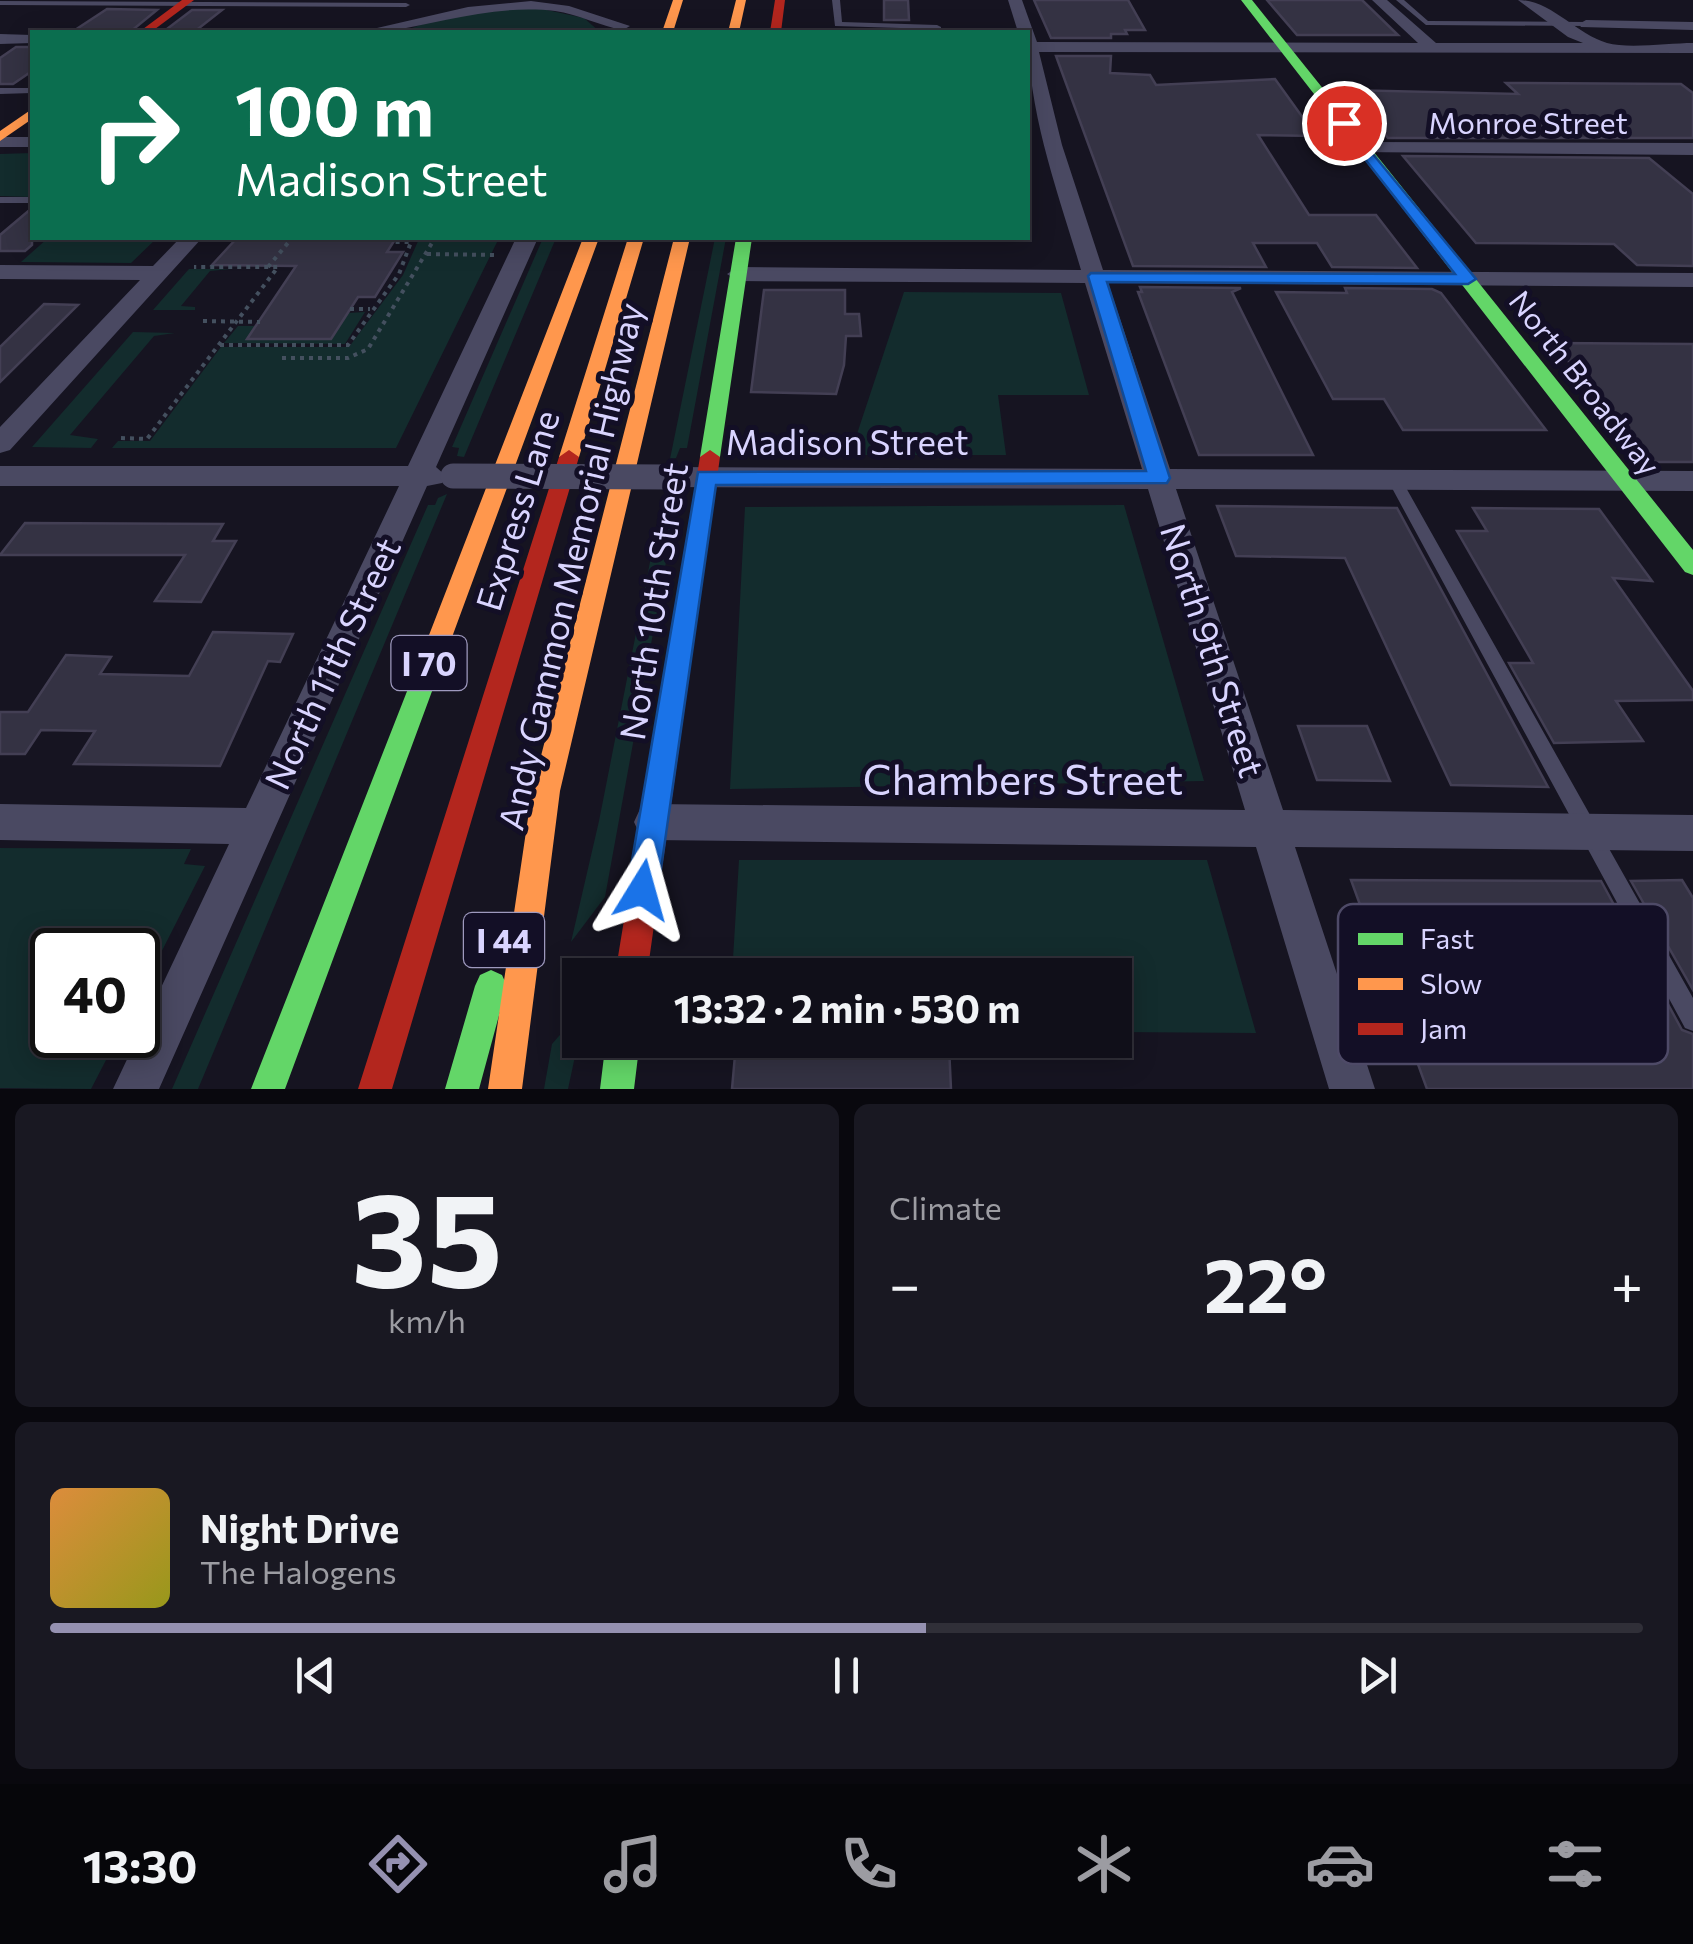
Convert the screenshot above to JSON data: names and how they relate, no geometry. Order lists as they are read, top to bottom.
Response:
{
  "streets": {
    "main road": [
      "North Broadway",
      "Express Lane",
      "Andy Gammon Memorial Highway",
      "North 10th Street",
      "I 70",
      "I 44"
    ],
    "street": [
      "Monroe Street",
      "Madison Street",
      "North 9th Street",
      "North 11th Street",
      "Chambers Street"
    ]
  },
  "crossings": [
    ["Monroe Street", "North Broadway"],
    ["North Broadway", "Madison Street"],
    ["Madison Street", "North 10th Street"],
    ["Madison Street", "North 9th Street"],
    ["Madison Street", "North 11th Street"],
    ["Andy Gammon Memorial Highway", "I 44"],
    ["North 10th Street", "Chambers Street"],
    ["North 9th Street", "Chambers Street"]
  ],
  "legend": ["Fast", "Slow", "Jam"],
  "page": {
    "turn": ["100 m", "Madison Street"],
    "limit": "40",
    "trip": "13:32 · 2 min · 530 m",
    "tile": [
      ["35", "km/h"],
      "Climate"
    ],
    "heat": ["−", "22°", "+"],
    "song": ["Night Drive", "The Halogens"],
    "tabs": "13:30"
  }
}
